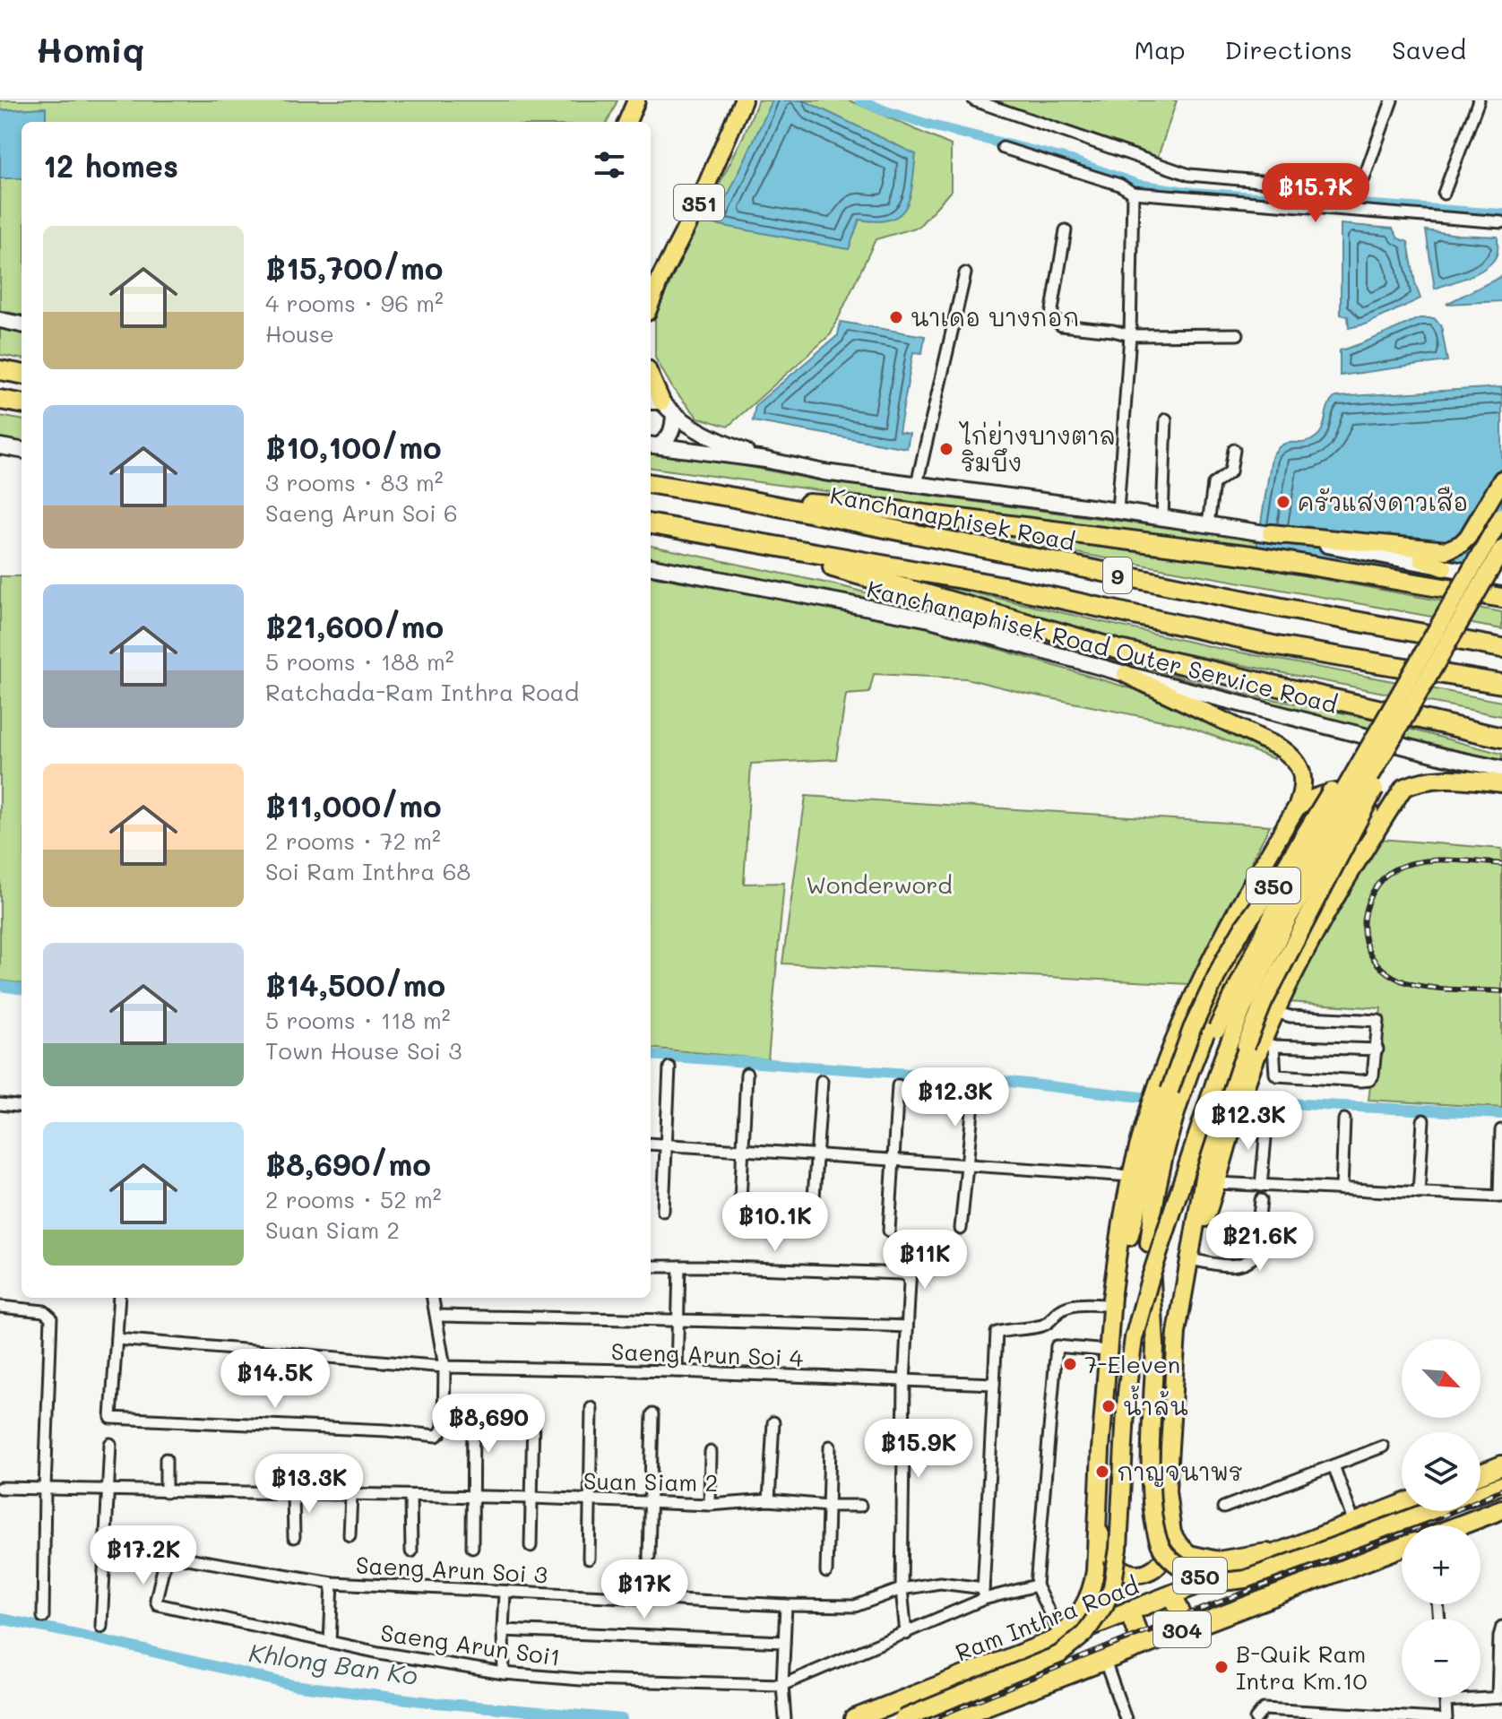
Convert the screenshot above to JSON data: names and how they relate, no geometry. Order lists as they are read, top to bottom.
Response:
{
  "streets": {
    "highway": [
      "Kanchanaphisek Road",
      "9",
      "Ram Inthra Road",
      "304"
    ],
    "main road": ["351", "Kanchanaphisek Road Outer Service Road", "350"],
    "street": [
      "Saeng Arun Soi 4",
      "Suan Siam 2",
      "Saeng Arun Soi 3",
      "Saeng Arun Soi1"
    ]
  },
  "crossings": [
    ["350", "Ram Inthra Road"],
    ["Saeng Arun Soi 3", "Saeng Arun Soi1"]
  ],
  "water": ["Khlong Ban Ko"],
  "parks": ["Wonderword"],
  "places": [
    "นาเดอ บางกอก",
    "ไก่ย่างบางตาล ริมบึง",
    "ครัวแสงดาวเสือ",
    "7-Eleven",
    "น้ำล้น",
    "กาญจนาพร",
    "B-Quik Ram Intra Km.10"
  ],
  "north": "bottom right",
  "page": {
    "header": "Homiq",
    "nav": ["Map", "Directions", "Saved"],
    "heading": "12 homes",
    "price": [
      "฿15.7K",
      "฿12.3K",
      "฿12.3K",
      "฿10.1K",
      "฿21.6K",
      "฿11K",
      "฿14.5K",
      "฿8,690",
      "฿15.9K",
      "฿13.3K",
      "฿17.2K",
      "฿17K"
    ],
    "list": [
      {
        "name": "฿15,700/mo",
        "note": "4 rooms · 96 m² · House"
      },
      {
        "name": "฿10,100/mo",
        "note": "3 rooms · 83 m² · Saeng Arun Soi 6"
      },
      {
        "name": "฿21,600/mo",
        "note": "5 rooms · 188 m² · Ratchada-Ram Inthra Road"
      },
      {
        "name": "฿11,000/mo",
        "note": "2 rooms · 72 m² · Soi Ram Inthra 68"
      },
      {
        "name": "฿14,500/mo",
        "note": "5 rooms · 118 m² · Town House Soi 3"
      },
      {
        "name": "฿8,690/mo",
        "note": "2 rooms · 52 m² · Suan Siam 2"
      }
    ],
    "map_buttons": ["+", "−"]
  }
}
